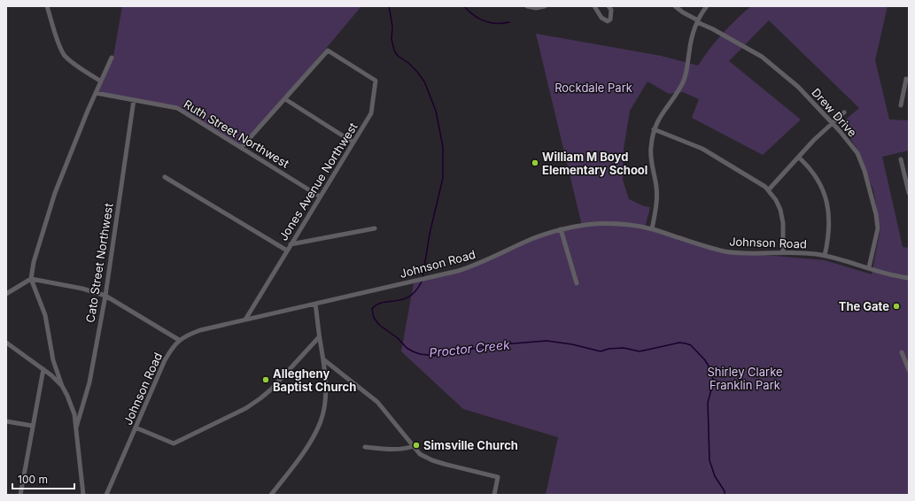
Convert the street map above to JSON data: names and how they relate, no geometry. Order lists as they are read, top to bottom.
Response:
{
  "streets": {
    "street": [
      "Drew Drive",
      "Ruth Street Northwest",
      "Jones Avenue Northwest",
      "Johnson Road",
      "Cato Street Northwest"
    ]
  },
  "crossings": [
    ["Drew Drive", "Johnson Road"],
    ["Ruth Street Northwest", "Jones Avenue Northwest"],
    ["Ruth Street Northwest", "Cato Street Northwest"],
    ["Jones Avenue Northwest", "Johnson Road"]
  ],
  "water": ["Proctor Creek"],
  "parks": ["Rockdale Park", "Shirley Clarke Franklin Park"],
  "places": [
    "William M Boyd Elementary School",
    "The Gate",
    "Allegheny Baptist Church",
    "Simsville Church"
  ],
  "scale_bar": "100 m"
}
